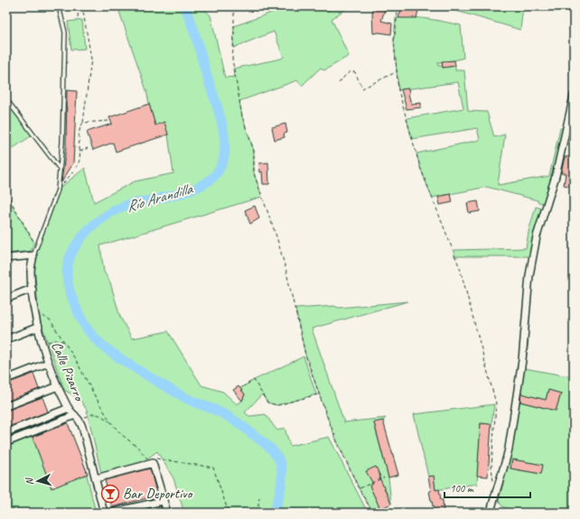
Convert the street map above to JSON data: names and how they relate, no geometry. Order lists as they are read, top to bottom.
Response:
{
  "streets": {
    "street": ["Calle Pizarro"]
  },
  "water": ["Río Arandilla"],
  "places": {
    "bar": ["Bar Deportivo"]
  },
  "scale_bar": "100 m",
  "north": "left"
}
